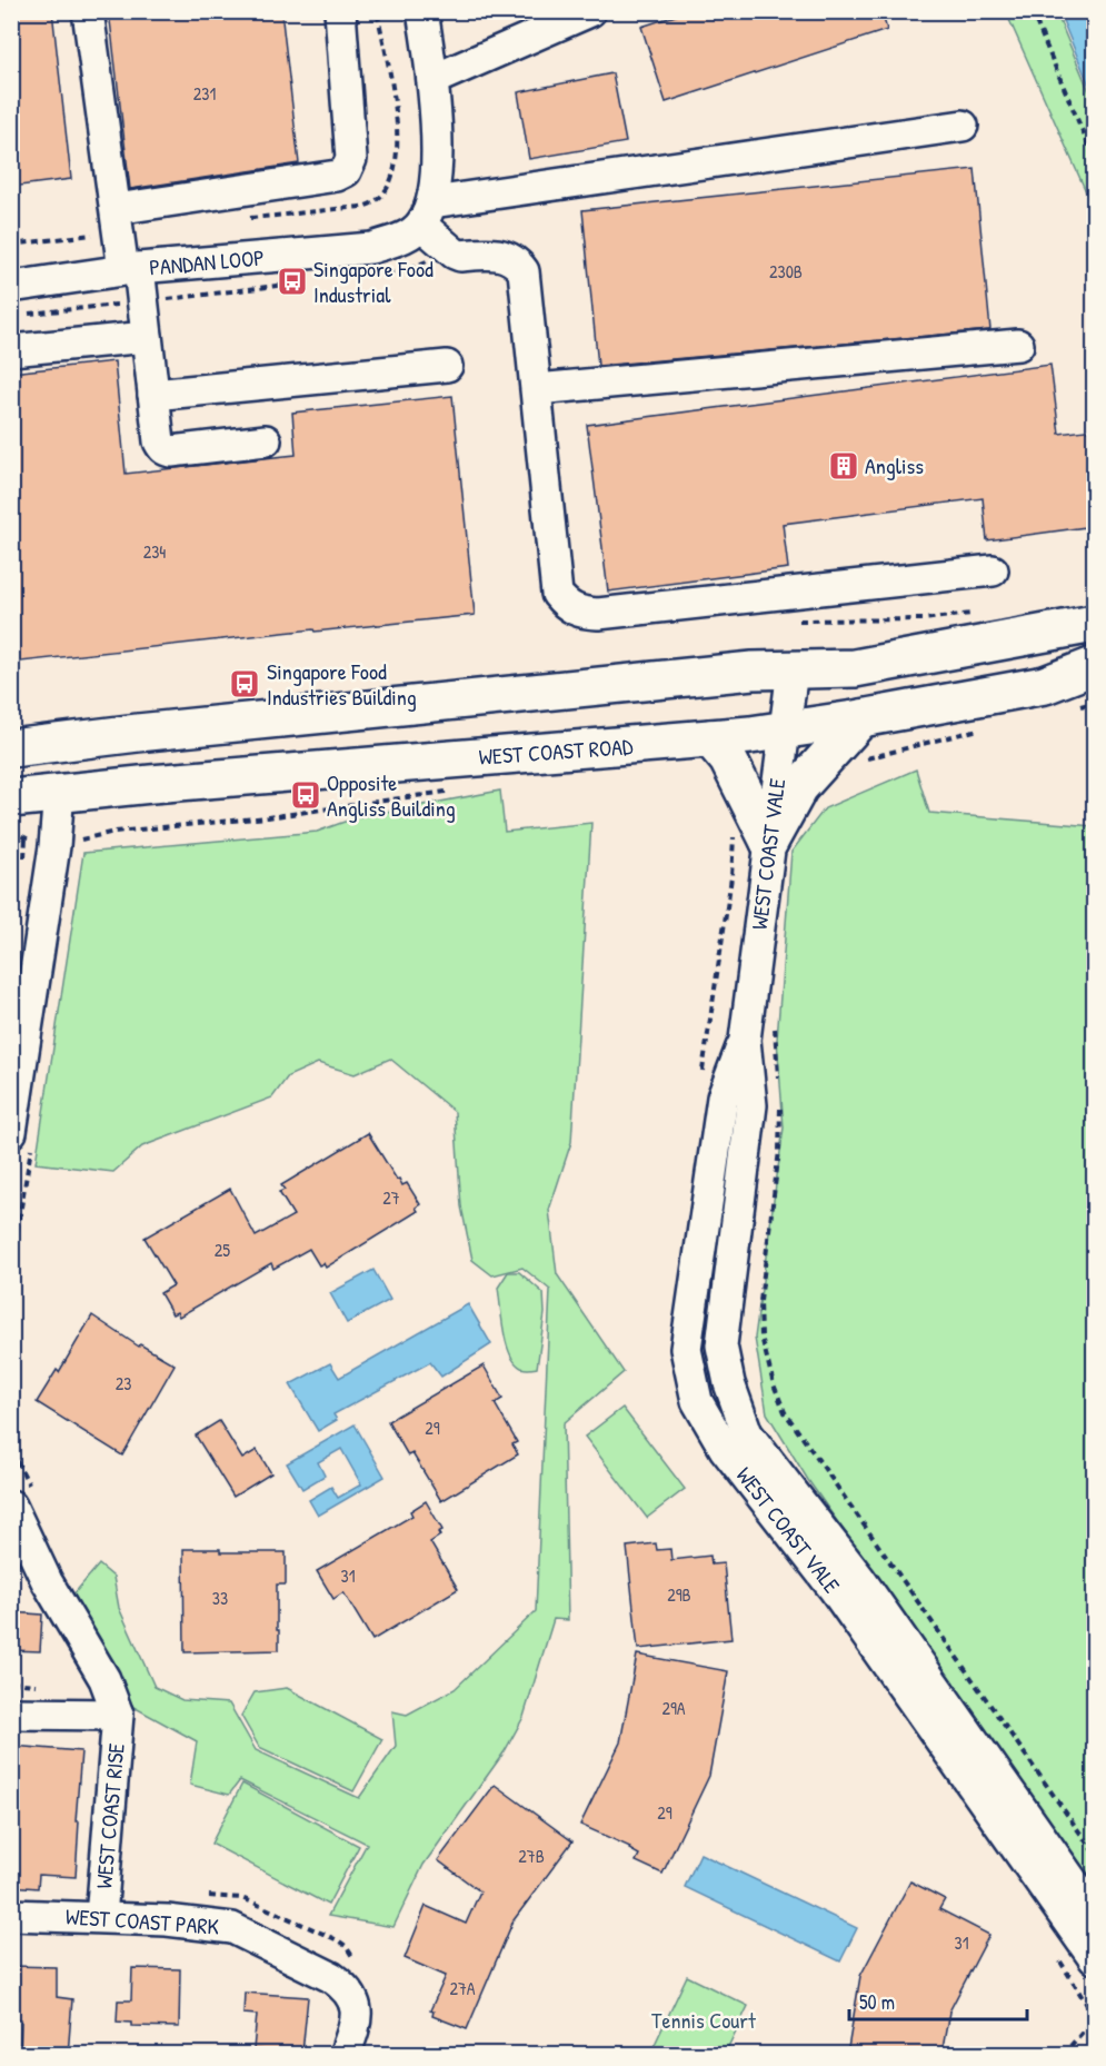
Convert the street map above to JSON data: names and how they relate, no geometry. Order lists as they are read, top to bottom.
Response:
{
  "streets": {
    "main road": ["WEST COAST ROAD"],
    "street": [
      "PANDAN LOOP",
      "WEST COAST VALE",
      "WEST COAST RISE",
      "WEST COAST PARK"
    ]
  },
  "crossings": [
    ["WEST COAST ROAD", "WEST COAST VALE"],
    ["WEST COAST RISE", "WEST COAST PARK"]
  ],
  "parks": ["Tennis Court"],
  "places": {
    "bus stop": ["Singapore Food Industrial", "Singapore Food Industries Building", "Opposite Angliss Building"],
    "building": ["Angliss"]
  },
  "house_numbers": [
    "231",
    "230B",
    "234",
    "27",
    "25",
    "23",
    "29",
    "31",
    "29B",
    "33",
    "29A",
    "29",
    "27B",
    "31",
    "27A"
  ],
  "scale_bar": "50 m"
}
